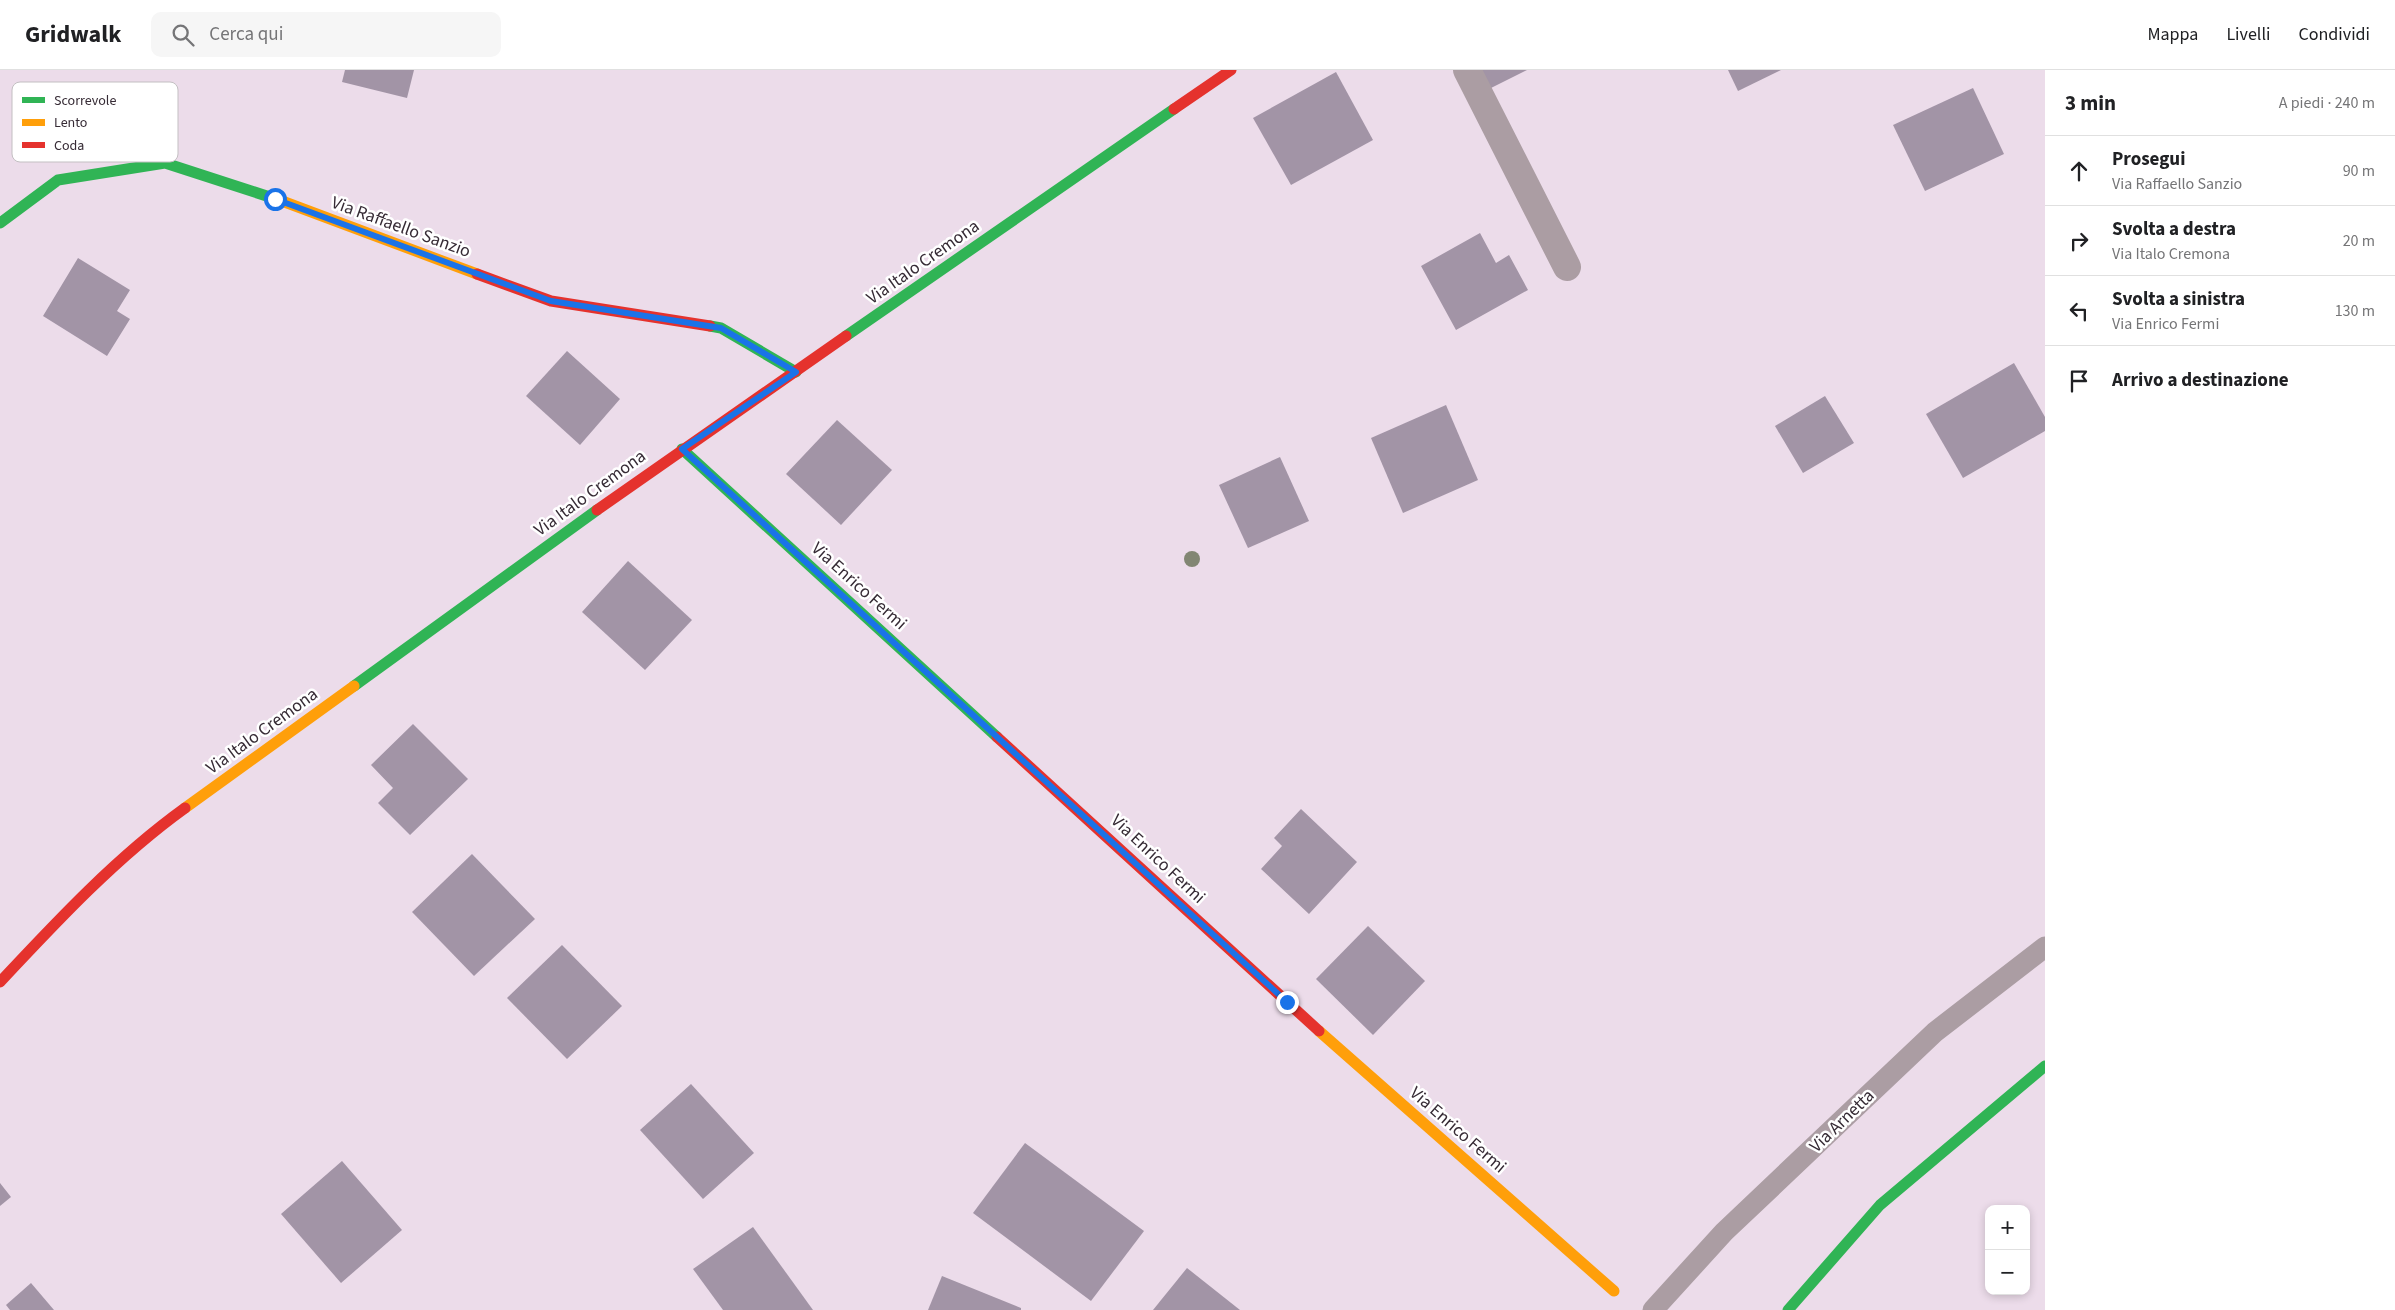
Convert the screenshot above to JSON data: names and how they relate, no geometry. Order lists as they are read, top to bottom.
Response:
{
  "streets": {
    "street": ["Via Raffaello Sanzio", "Via Italo Cremona", "Via Enrico Fermi"],
    "lane": ["Via Arnetta"]
  },
  "crossings": [
    ["Via Raffaello Sanzio", "Via Italo Cremona"],
    ["Via Italo Cremona", "Via Enrico Fermi"]
  ],
  "legend": ["Scorrevole", "Lento", "Coda"],
  "page": {
    "header": "Gridwalk",
    "search": "Cerca qui",
    "nav": ["Mappa", "Livelli", "Condividi"],
    "heading": ["3 min", "A piedi · 240 m"],
    "list": [
      ["Prosegui", "Via Raffaello Sanzio", "90 m"],
      ["Svolta a destra", "Via Italo Cremona", "20 m"],
      ["Svolta a sinistra", "Via Enrico Fermi", "130 m"],
      "Arrivo a destinazione"
    ],
    "map_buttons": ["+", "−"]
  }
}
